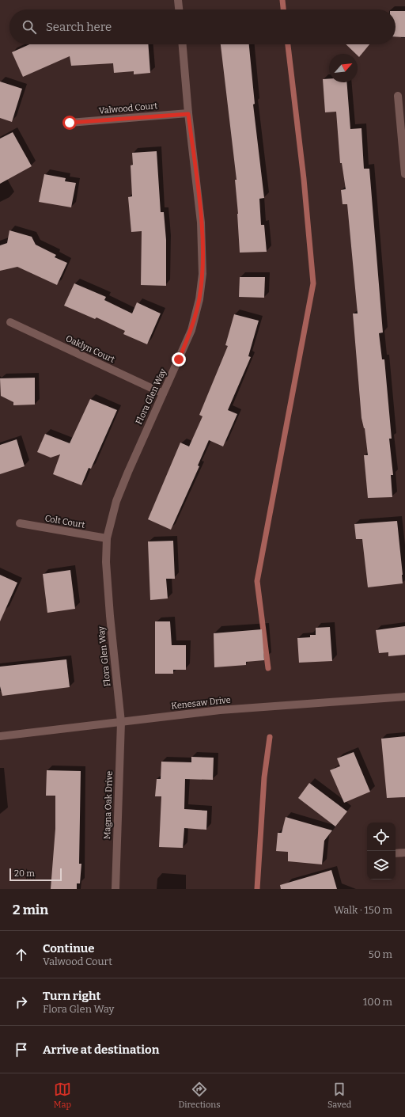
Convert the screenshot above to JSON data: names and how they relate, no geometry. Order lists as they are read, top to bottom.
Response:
{
  "streets": {
    "street": [
      "Valwood Court",
      "Oaklyn Court",
      "Flora Glen Way",
      "Colt Court",
      "Kenesaw Drive",
      "Magna Oak Drive"
    ]
  },
  "crossings": [
    ["Valwood Court", "Flora Glen Way"],
    ["Oaklyn Court", "Flora Glen Way"],
    ["Flora Glen Way", "Colt Court"],
    ["Flora Glen Way", "Kenesaw Drive"],
    ["Flora Glen Way", "Magna Oak Drive"],
    ["Kenesaw Drive", "Magna Oak Drive"]
  ],
  "scale_bar": "20 m",
  "north": "top right",
  "page": {
    "search": "Search here",
    "scale": "20 m",
    "heading": ["2 min", "Walk · 150 m"],
    "list": [
      ["Continue", "Valwood Court", "50 m"],
      ["Turn right", "Flora Glen Way", "100 m"],
      "Arrive at destination"
    ],
    "nav": ["Map", "Directions", "Saved"]
  }
}
